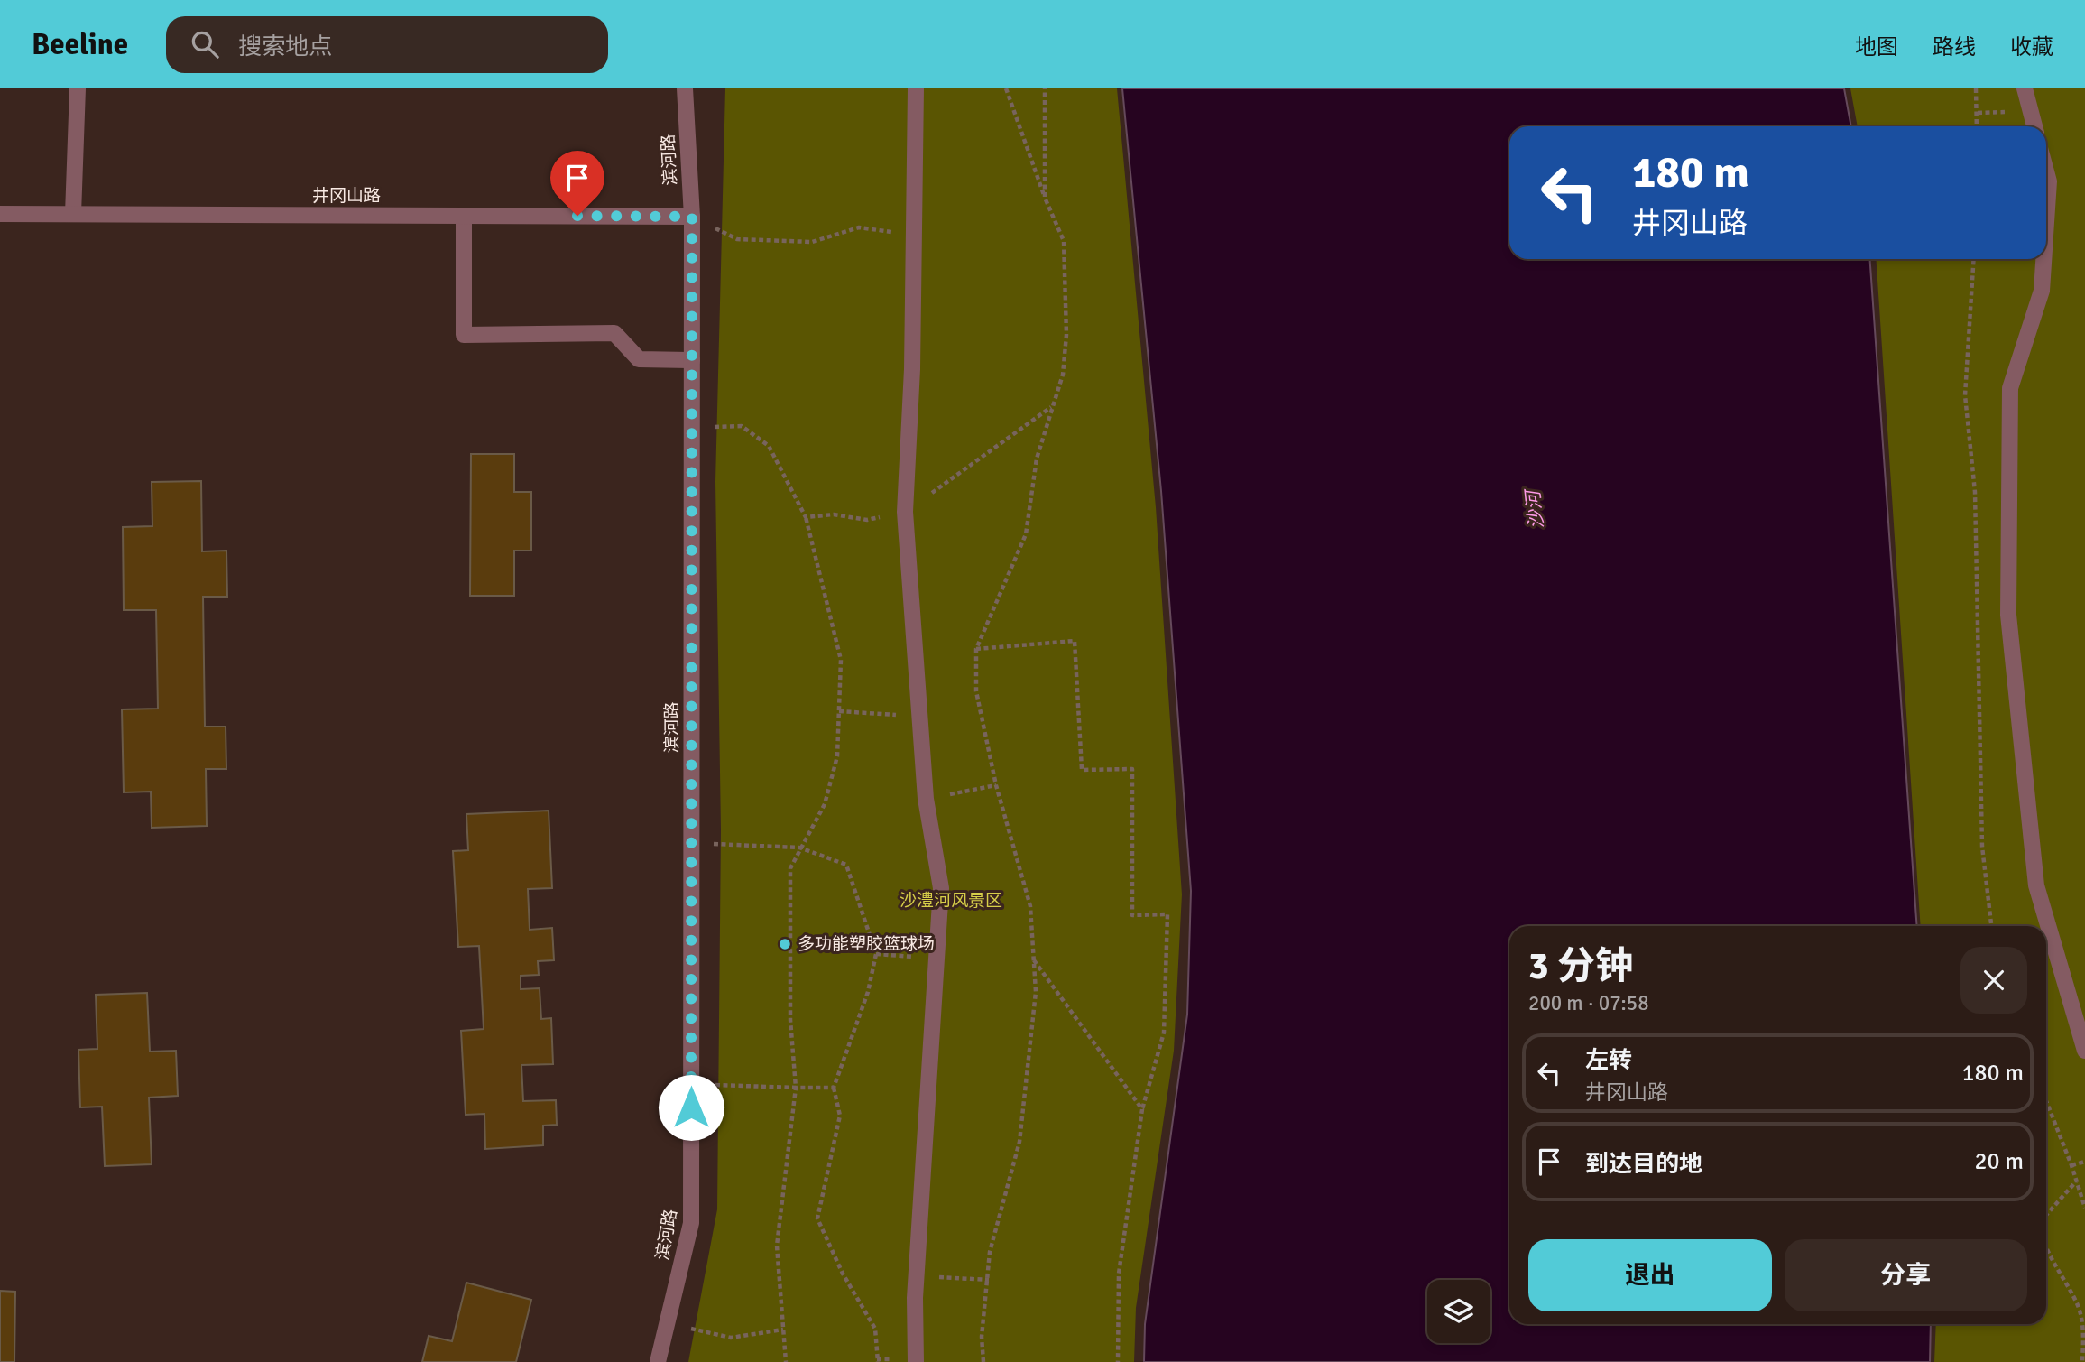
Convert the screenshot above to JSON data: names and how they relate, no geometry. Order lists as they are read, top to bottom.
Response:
{
  "streets": {
    "street": ["滨河路", "井冈山路"]
  },
  "crossings": [
    ["滨河路", "井冈山路"]
  ],
  "water": ["沙河"],
  "parks": ["沙澧河风景区"],
  "places": ["多功能塑胶篮球场"],
  "page": {
    "header": "Beeline",
    "search": "搜索地点",
    "nav": ["地图", "路线", "收藏"],
    "turn": ["180 m", "井冈山路"],
    "heading": ["3 分钟", "200 m · 07:58"],
    "list": [
      {
        "name": "左转",
        "note": "井冈山路",
        "value": "180 m"
      },
      {
        "name": "到达目的地",
        "value": "20 m"
      }
    ],
    "buttons": ["退出", "分享"]
  }
}
